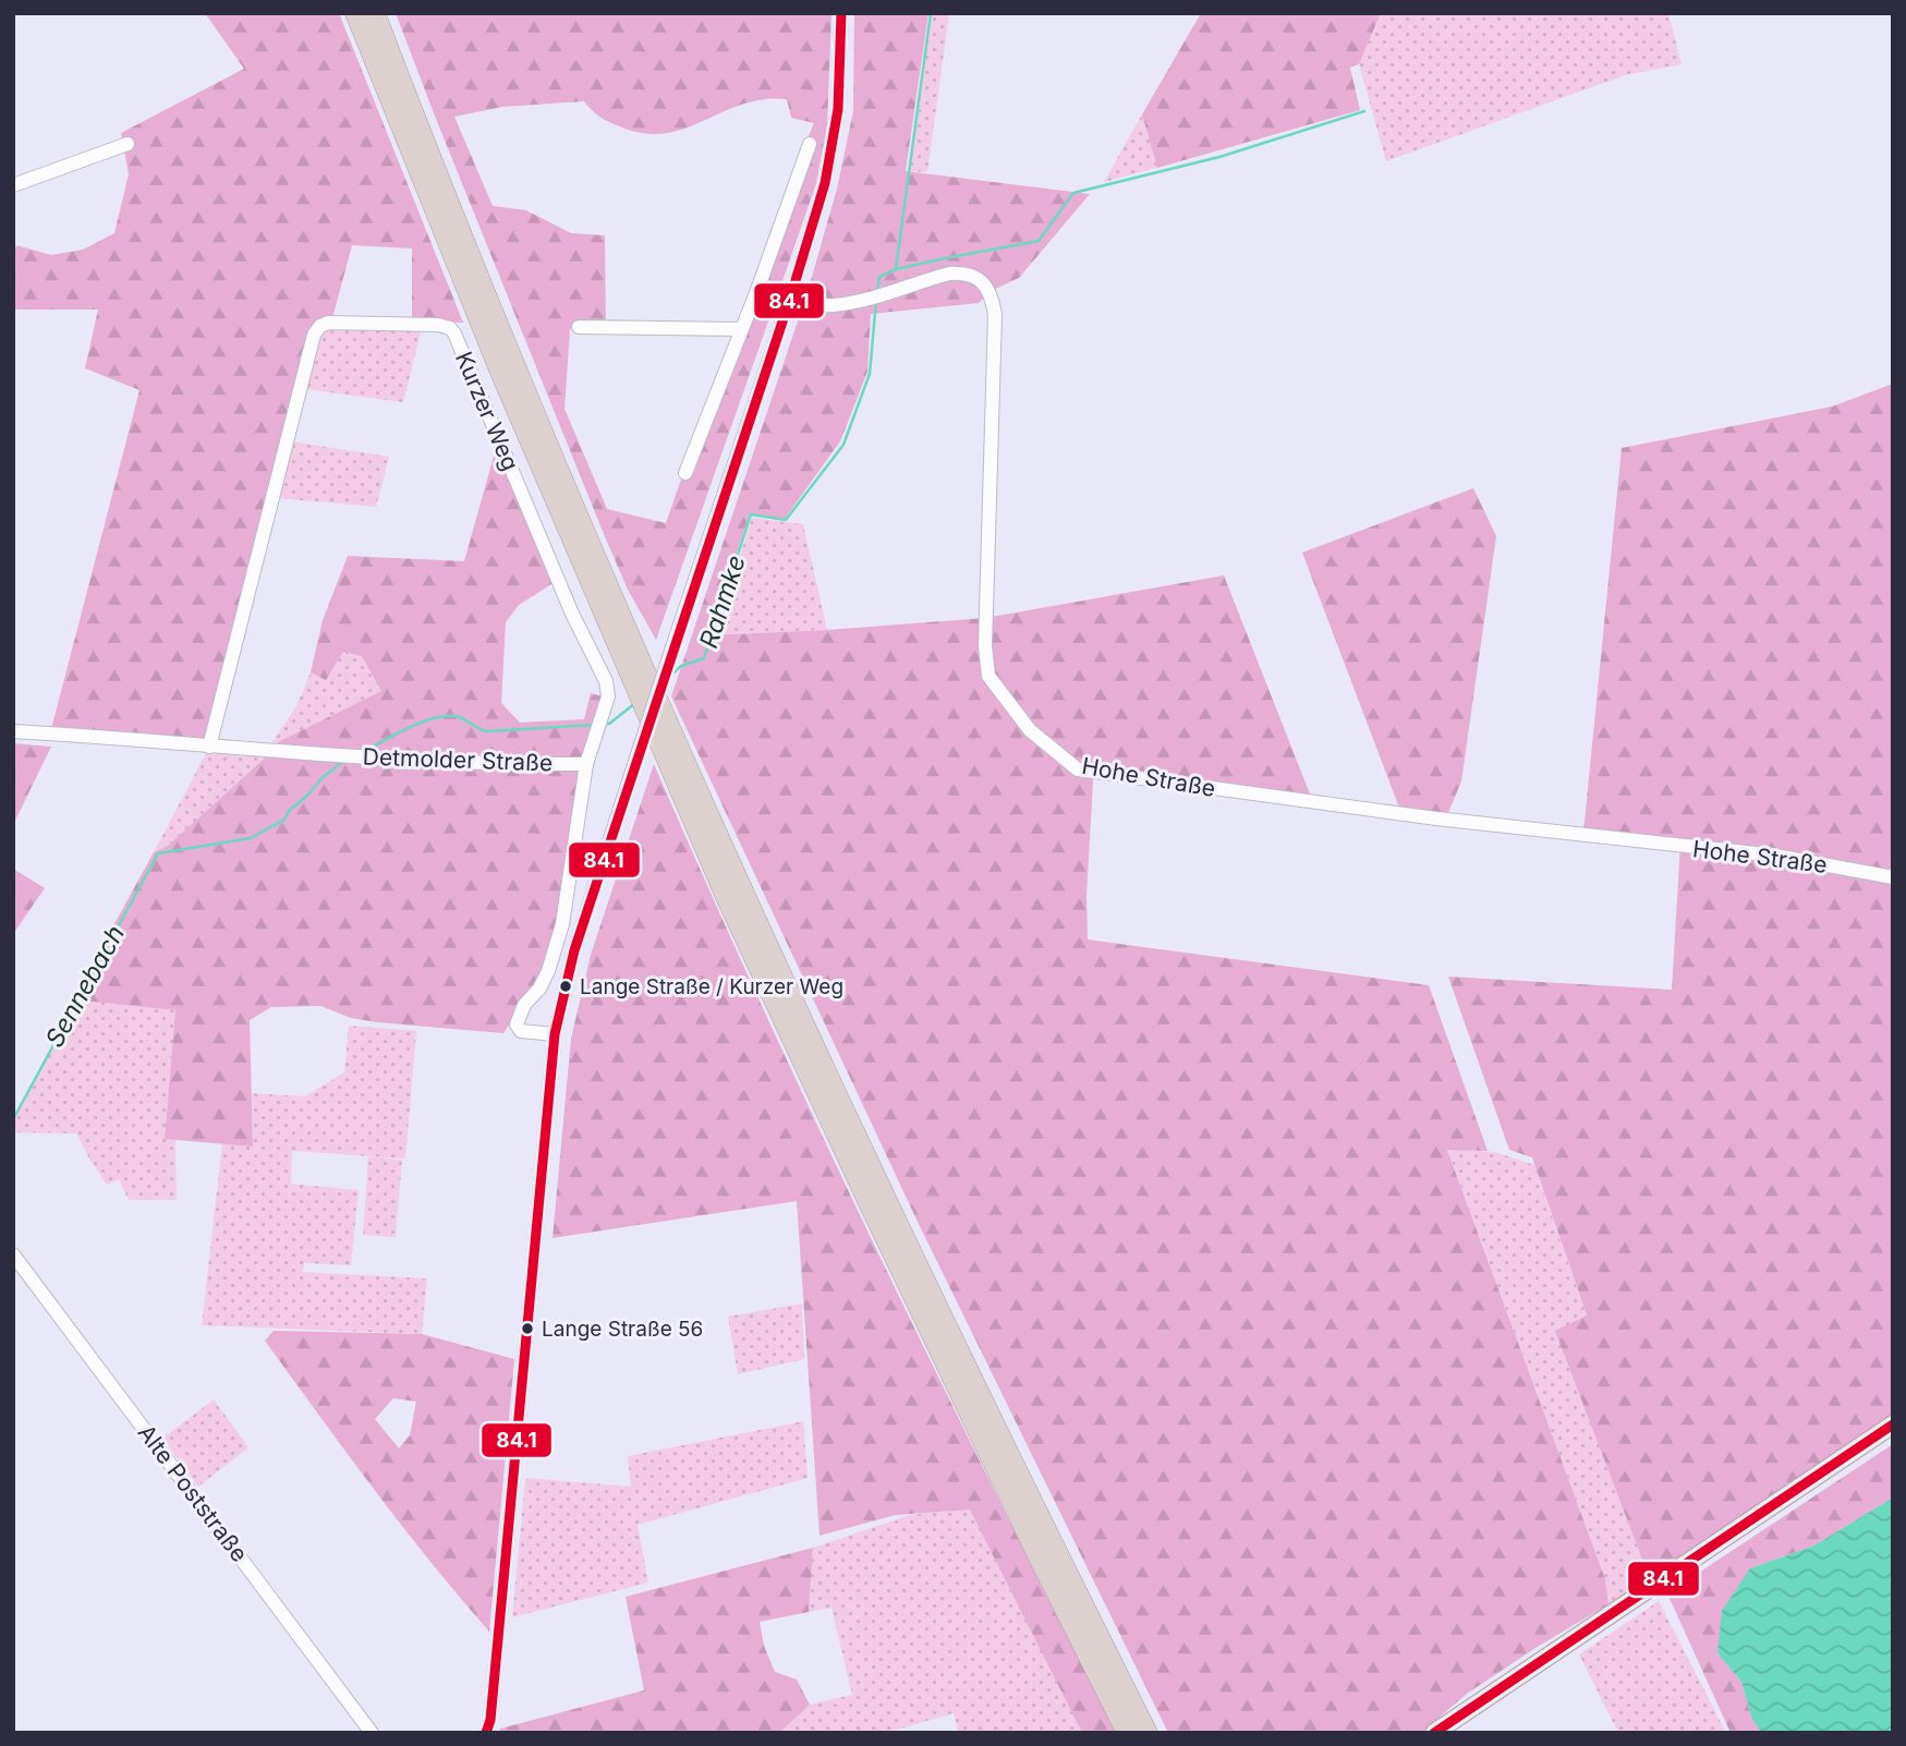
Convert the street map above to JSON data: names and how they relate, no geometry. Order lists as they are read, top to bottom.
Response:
{
  "streets": {
    "street": [
      "Kurzer Weg",
      "Detmolder Straße",
      "Hohe Straße",
      "Alte Poststraße"
    ]
  },
  "crossings": [
    ["Kurzer Weg", "Detmolder Straße"]
  ],
  "water": ["Rahmke", "Sennebach"],
  "places": ["Lange Straße / Kurzer Weg", "Lange Straße 56"],
  "lines": ["transit line 84.1"]
}
